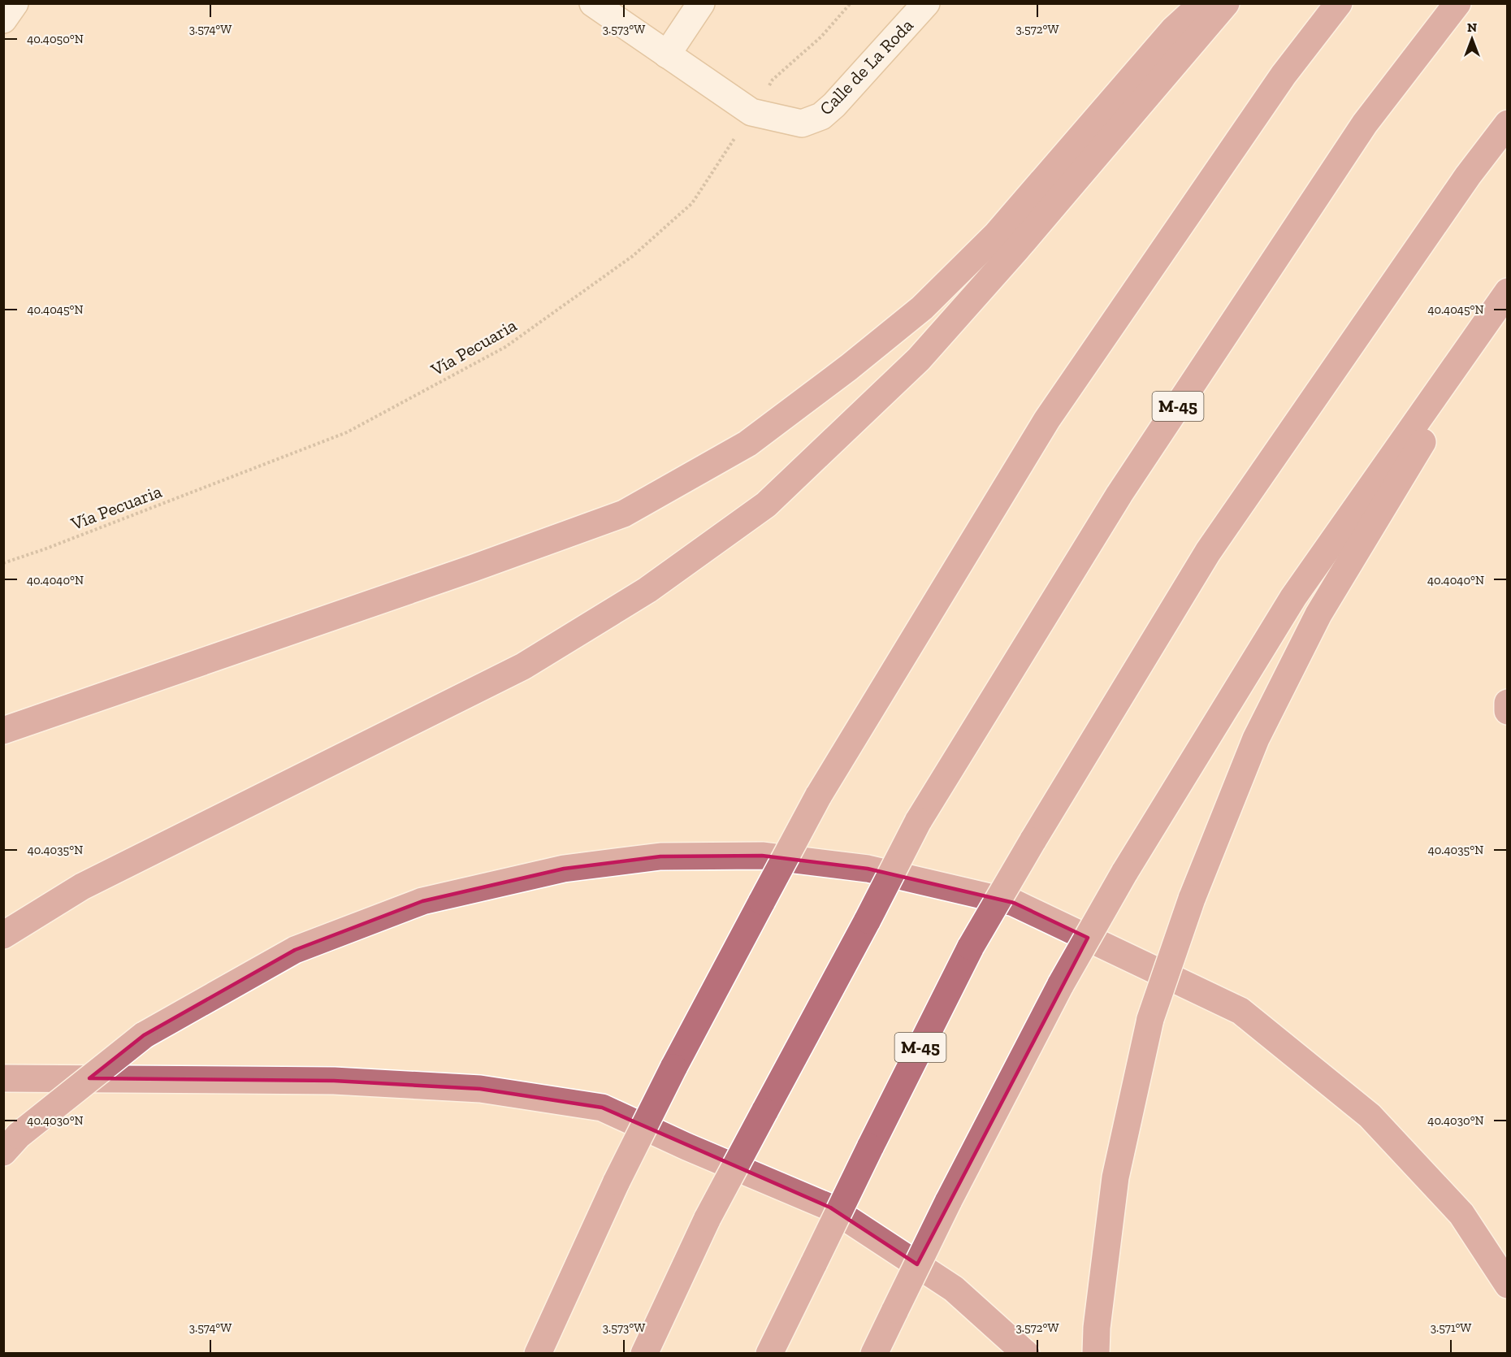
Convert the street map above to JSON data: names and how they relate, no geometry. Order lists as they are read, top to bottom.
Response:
{
  "streets": {
    "highway": ["M-45"],
    "street": ["Calle de La Roda"],
    "path": ["Vía Pecuaria"]
  },
  "crossings": [
    ["Calle de La Roda", "Vía Pecuaria"]
  ],
  "north": "top",
  "coordinates": [
    "3.574°W",
    "3.573°W",
    "3.572°W",
    "40.4050°N",
    "40.4045°N",
    "40.4040°N",
    "40.4035°N",
    "40.4030°N",
    "3.571°W"
  ]
}
